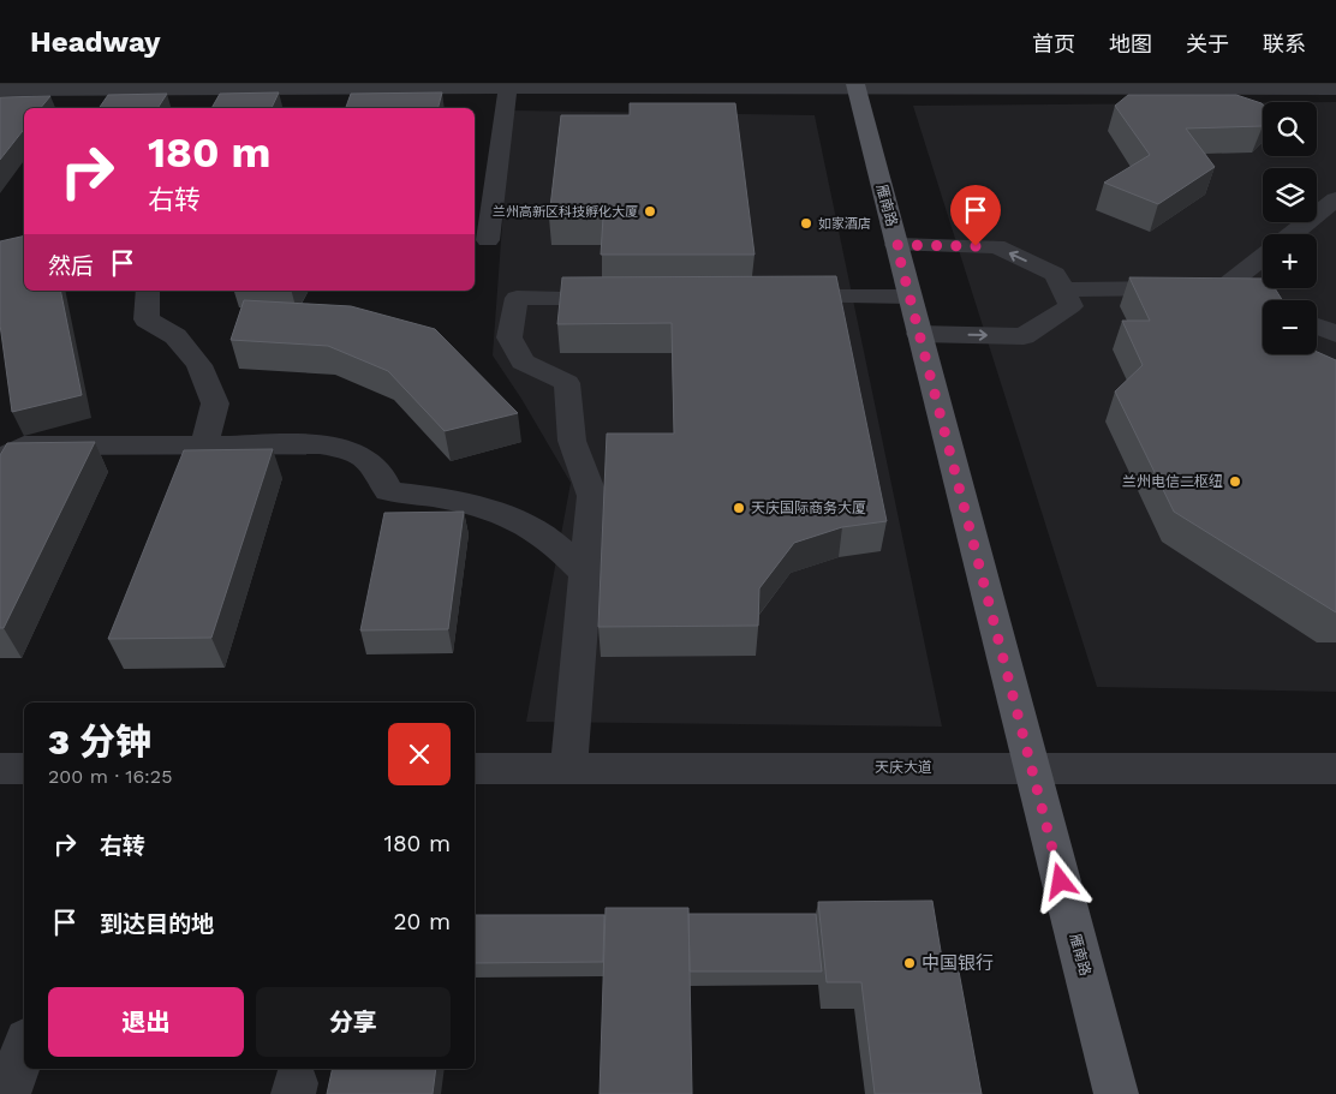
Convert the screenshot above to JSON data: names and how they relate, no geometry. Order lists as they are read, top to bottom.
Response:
{
  "streets": {
    "main road": ["雁南路"],
    "street": ["天庆大道"]
  },
  "crossings": [
    ["雁南路", "天庆大道"]
  ],
  "places": [
    "兰州高新区科技孵化大厦",
    "如家酒店",
    "兰州电信二枢纽",
    "天庆国际商务大厦",
    "中国银行"
  ],
  "page": {
    "header": "Headway",
    "nav": [
      "首页",
      "地图",
      "关于",
      "联系"
    ],
    "map_buttons": ["+", "−"],
    "turn": ["180 m", "右转"],
    "then": "然后",
    "heading": ["3 分钟", "200 m · 16:25"],
    "list": [
      {
        "name": "右转",
        "value": "180 m"
      },
      {
        "name": "到达目的地",
        "value": "20 m"
      }
    ],
    "buttons": ["退出", "分享"]
  }
}
